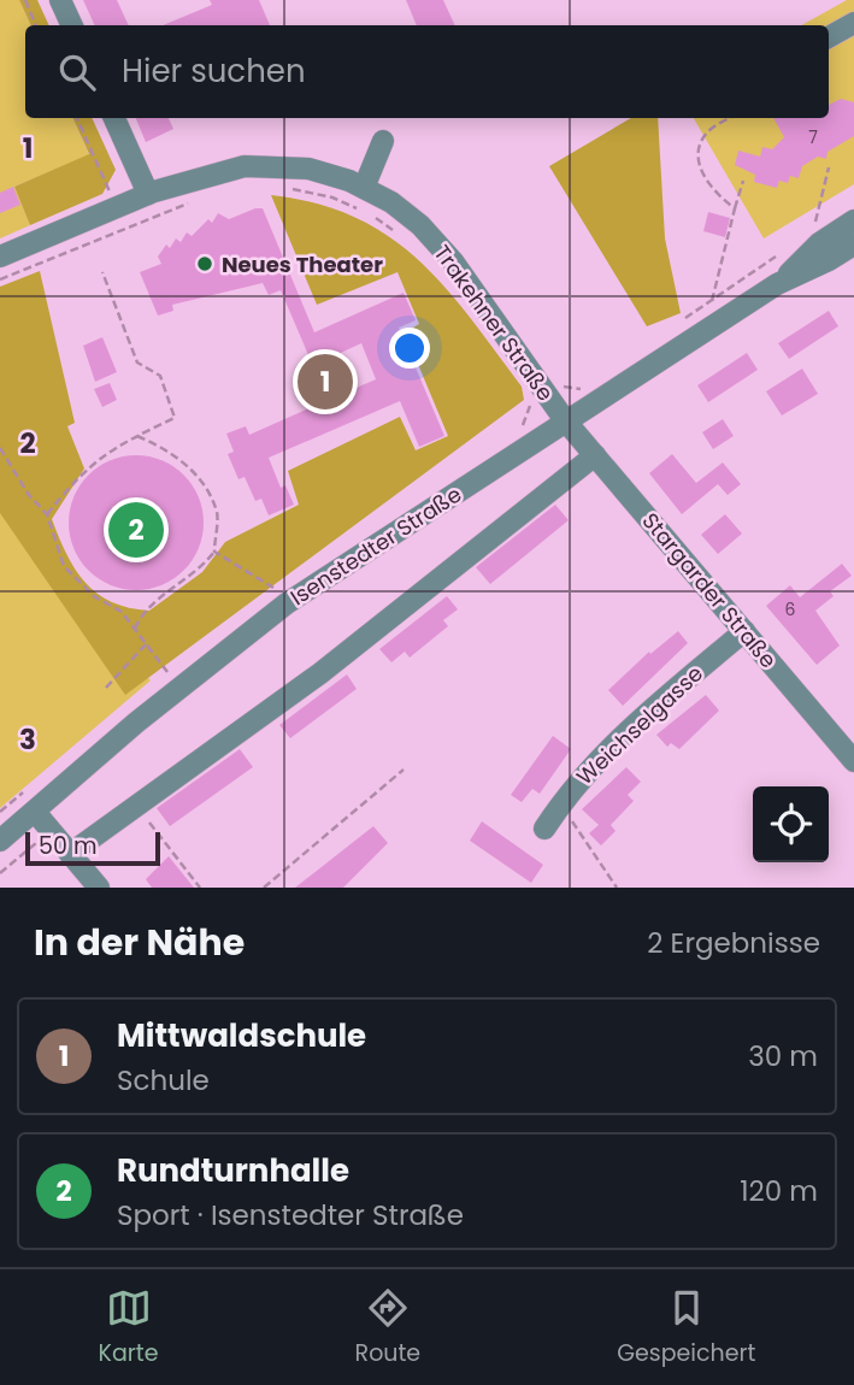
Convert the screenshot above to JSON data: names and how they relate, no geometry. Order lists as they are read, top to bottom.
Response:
{
  "streets": {
    "street": [
      "Trakehner Straße",
      "Isenstedter Straße",
      "Stargarder Straße",
      "Weichselgasse"
    ]
  },
  "crossings": [
    ["Trakehner Straße", "Isenstedter Straße"],
    ["Trakehner Straße", "Stargarder Straße"],
    ["Isenstedter Straße", "Stargarder Straße"],
    ["Stargarder Straße", "Weichselgasse"]
  ],
  "places": ["Neues Theater"],
  "house_numbers": ["7", "6"],
  "scale_bar": "50 m",
  "page": {
    "search": "Hier suchen",
    "pins": ["1", "2"],
    "scale": "50 m",
    "heading": ["In der Nähe", "2 Ergebnisse"],
    "list": [
      {
        "mark": "1",
        "name": "Mittwaldschule",
        "note": "Schule",
        "value": "30 m"
      },
      {
        "mark": "2",
        "name": "Rundturnhalle",
        "note": "Sport · Isenstedter Straße",
        "value": "120 m"
      }
    ],
    "nav": ["Karte", "Route", "Gespeichert"]
  },
  "grid": {
    "rows": ["1", "2", "3"]
  }
}
